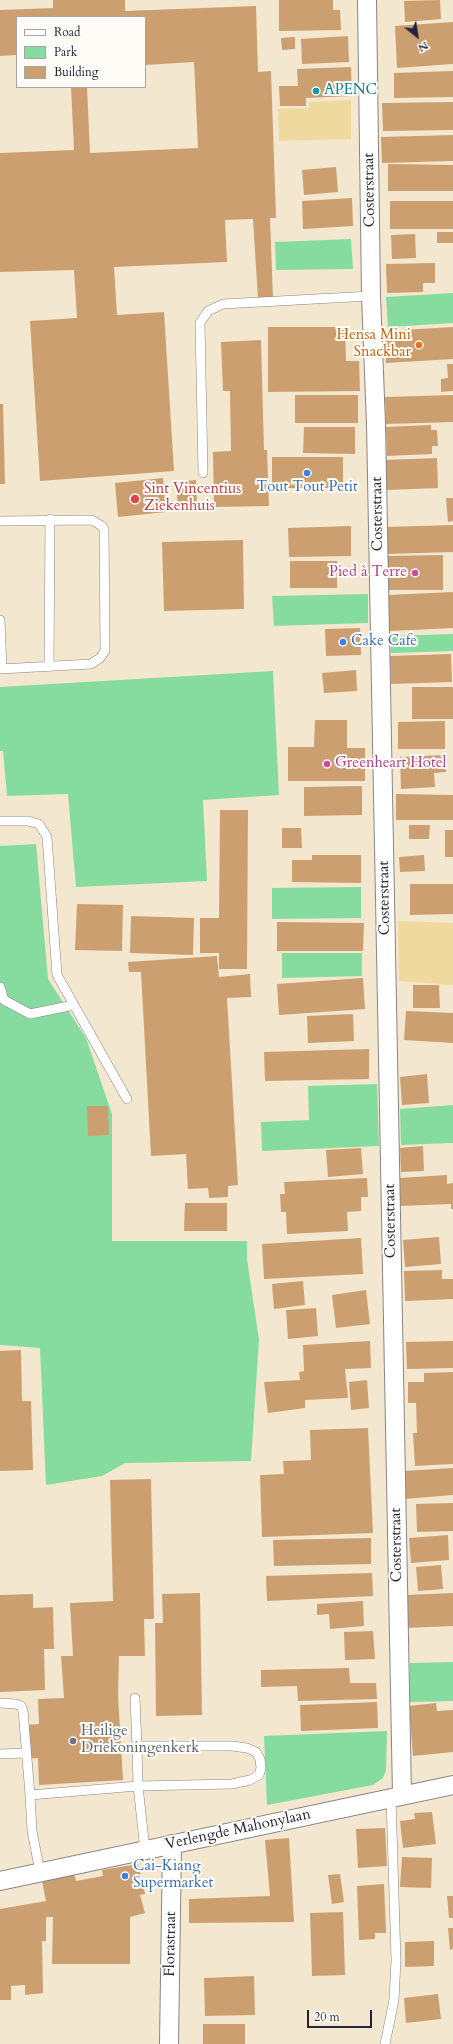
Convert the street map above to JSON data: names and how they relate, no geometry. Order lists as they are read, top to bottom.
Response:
{
  "streets": {
    "street": ["Costerstraat", "Verlengde Mahonylaan", "Florastraat"]
  },
  "crossings": [
    ["Costerstraat", "Verlengde Mahonylaan"],
    ["Verlengde Mahonylaan", "Florastraat"]
  ],
  "places": [
    "APENC",
    "Hensa Mini Snackbar",
    "Tout Tout Petit",
    "Sint Vincentius Ziekenhuis",
    "Pied à Terre",
    "Cake Cafe",
    "Greenheart Hotel",
    "Heilige Driekoningenkerk",
    "Cai-Kiang Supermarket"
  ],
  "legend": ["Road", "Park", "Building"],
  "scale_bar": "20 m",
  "north": "bottom right"
}
